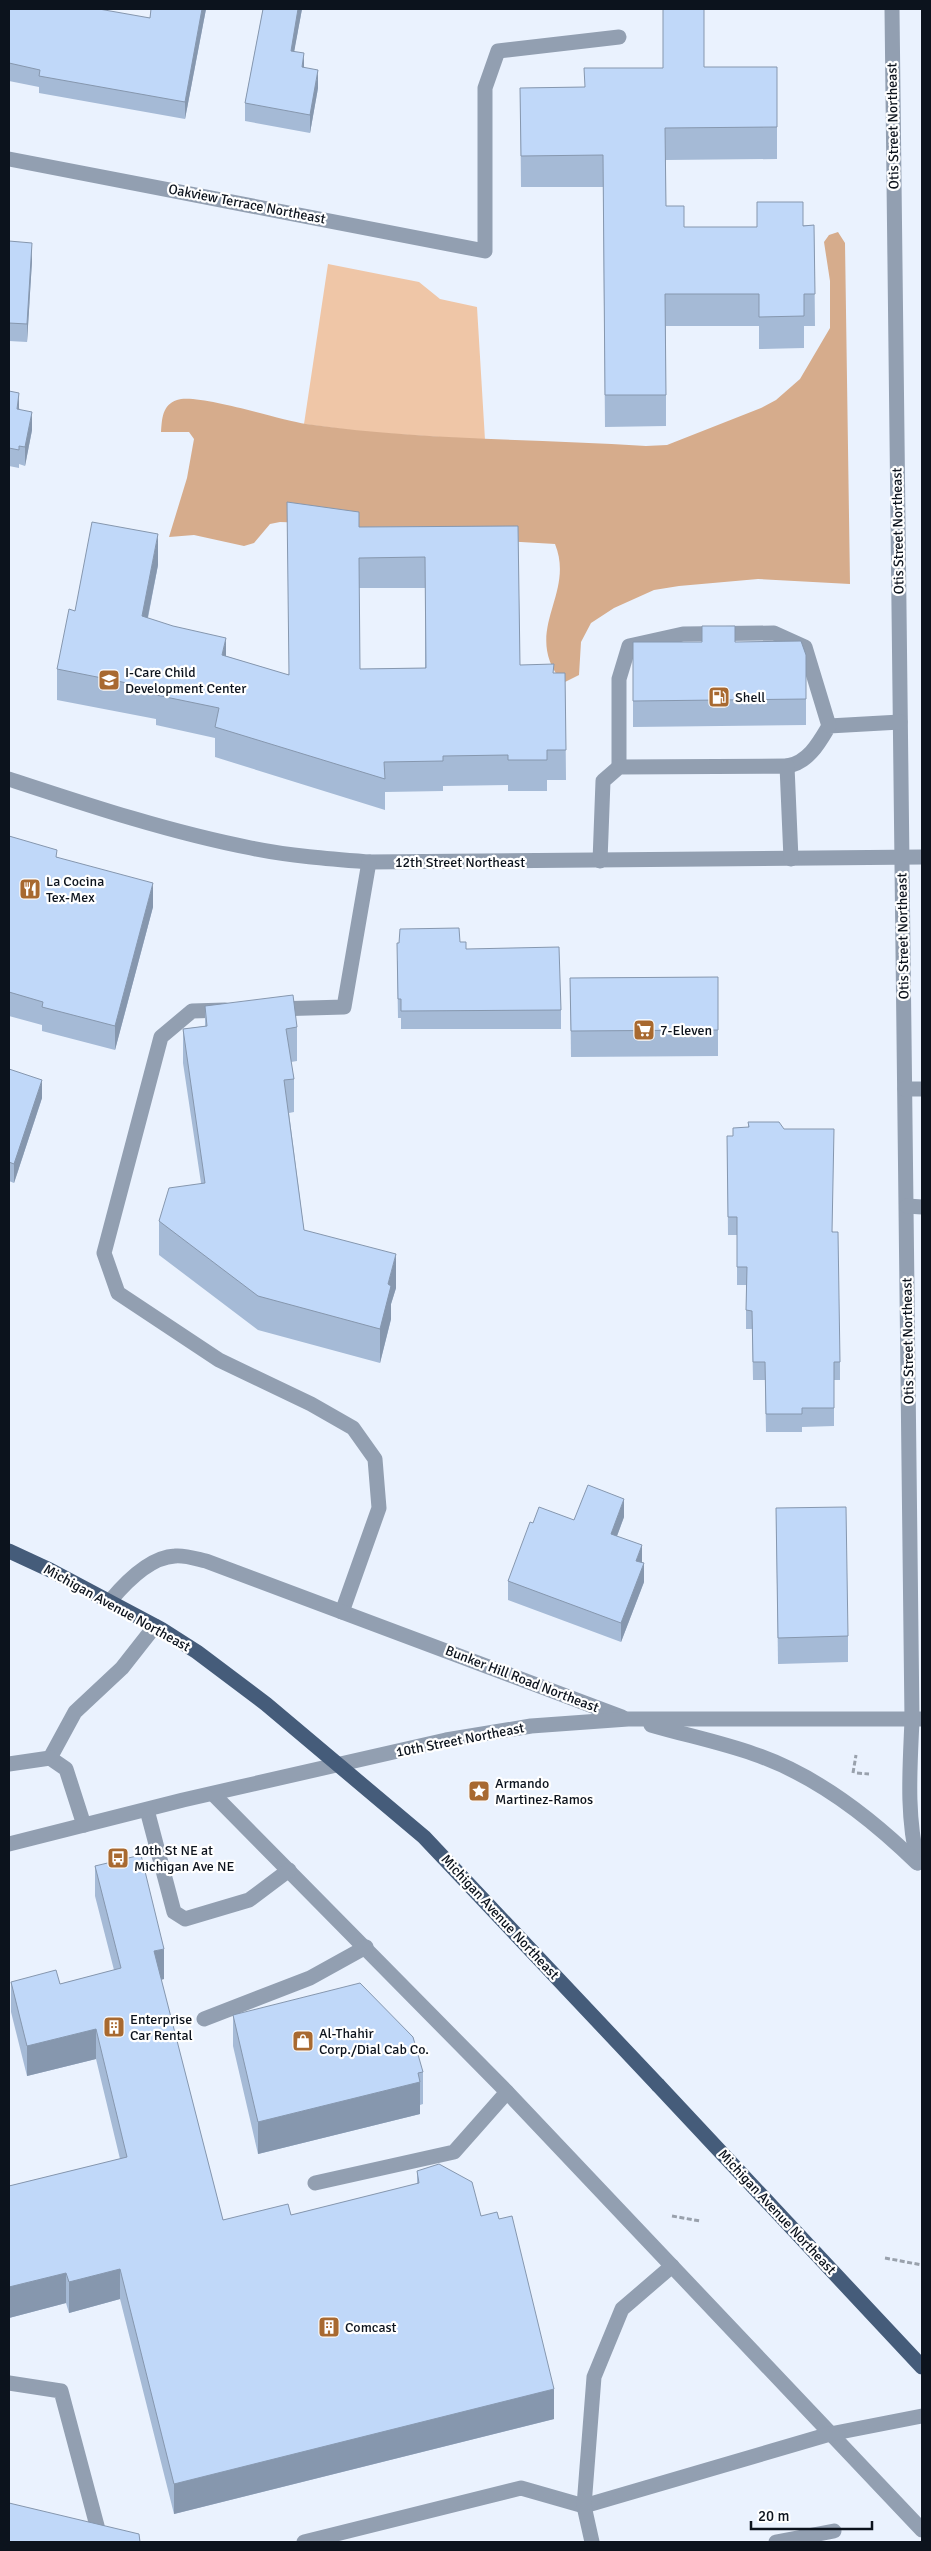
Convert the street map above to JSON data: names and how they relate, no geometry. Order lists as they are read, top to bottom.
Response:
{
  "streets": {
    "main road": ["Michigan Avenue Northeast"],
    "street": [
      "Otis Street Northeast",
      "Oakview Terrace Northeast",
      "12th Street Northeast",
      "Bunker Hill Road Northeast",
      "10th Street Northeast"
    ]
  },
  "crossings": [
    ["Otis Street Northeast", "12th Street Northeast"],
    ["Otis Street Northeast", "Bunker Hill Road Northeast"],
    ["Otis Street Northeast", "10th Street Northeast"],
    ["Michigan Avenue Northeast", "Bunker Hill Road Northeast"],
    ["Michigan Avenue Northeast", "10th Street Northeast"],
    ["Bunker Hill Road Northeast", "10th Street Northeast"]
  ],
  "places": {
    "school or university": ["I-Care Child Development Center"],
    "fuel station": ["Shell"],
    "restaurant": ["La Cocina Tex-Mex"],
    "supermarket": ["7-Eleven"],
    "place": ["Armando Martinez-Ramos"],
    "bus stop": ["10th St NE at Michigan Ave NE"],
    "building": ["Enterprise Car Rental", "Comcast"],
    "shop": ["Al-Thahir Corp./Dial Cab Co."]
  },
  "scale_bar": "20 m"
}
